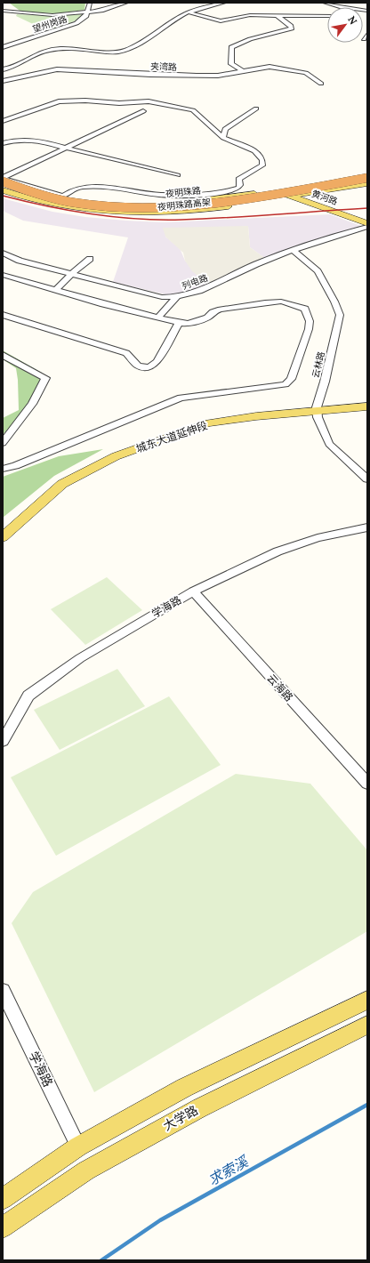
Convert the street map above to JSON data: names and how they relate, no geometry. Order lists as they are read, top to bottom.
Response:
{
  "streets": {
    "highway": ["夜明珠路高架"],
    "main road": [
      "夜明珠路",
      "黄河路",
      "城东大道延伸段",
      "大学路"
    ],
    "street": [
      "望州岗路",
      "夹湾路",
      "列电路",
      "云林路",
      "学海路",
      "云海路"
    ]
  },
  "crossings": [
    ["夜明珠路", "黄河路"],
    ["夜明珠路", "夜明珠路高架"],
    ["列电路", "云林路"],
    ["云林路", "城东大道延伸段"],
    ["学海路", "云海路"]
  ],
  "water": ["求索溪"],
  "north": "top right"
}
